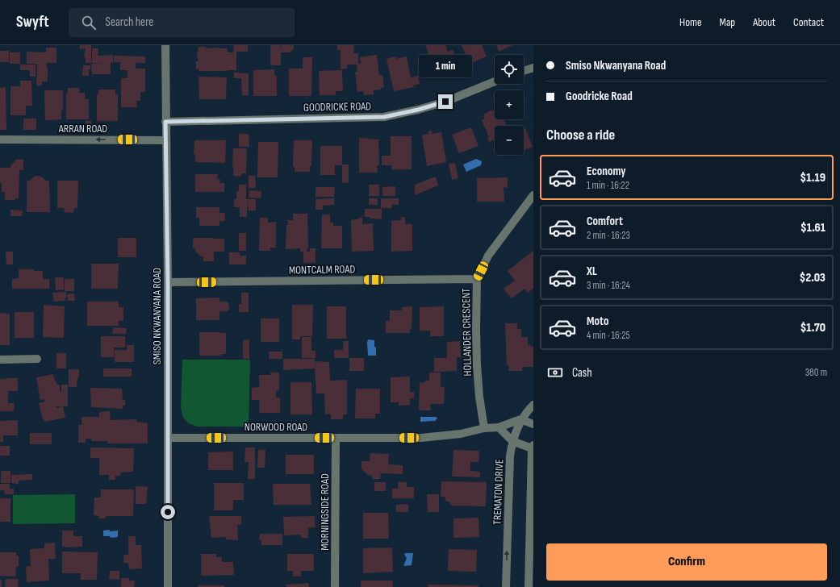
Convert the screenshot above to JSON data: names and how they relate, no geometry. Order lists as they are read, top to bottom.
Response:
{
  "streets": {
    "street": [
      "GOODRICKE ROAD",
      "ARRAN ROAD",
      "MONTCALM ROAD",
      "SMISO NKWANYANA ROAD",
      "HOLLANDER CRESCENT",
      "NORWOOD ROAD",
      "TREMATON DRIVE",
      "MORNINGSIDE ROAD"
    ]
  },
  "crossings": [
    ["GOODRICKE ROAD", "SMISO NKWANYANA ROAD"],
    ["ARRAN ROAD", "SMISO NKWANYANA ROAD"],
    ["MONTCALM ROAD", "SMISO NKWANYANA ROAD"],
    ["MONTCALM ROAD", "HOLLANDER CRESCENT"],
    ["SMISO NKWANYANA ROAD", "NORWOOD ROAD"],
    ["HOLLANDER CRESCENT", "NORWOOD ROAD"],
    ["NORWOOD ROAD", "TREMATON DRIVE"],
    ["NORWOOD ROAD", "MORNINGSIDE ROAD"]
  ],
  "one_way": ["ARRAN ROAD"],
  "page": {
    "header": "Swyft",
    "search": "Search here",
    "nav": [
      "Home",
      "Map",
      "About",
      "Contact"
    ],
    "banner": ["Smiso Nkwanyana Road", "Goodricke Road"],
    "map_buttons": ["+", "−"],
    "bubble": "1 min",
    "heading": "Choose a ride",
    "list": [
      {
        "name": "Economy",
        "note": "1 min · 16:22",
        "value": "$1.19"
      },
      {
        "name": "Comfort",
        "note": "2 min · 16:23",
        "value": "$1.61"
      },
      {
        "name": "XL",
        "note": "3 min · 16:24",
        "value": "$2.03"
      },
      {
        "name": "Moto",
        "note": "4 min · 16:25",
        "value": "$1.70"
      }
    ],
    "pay": ["Cash", "380 m"],
    "buttons": "Confirm"
  }
}
